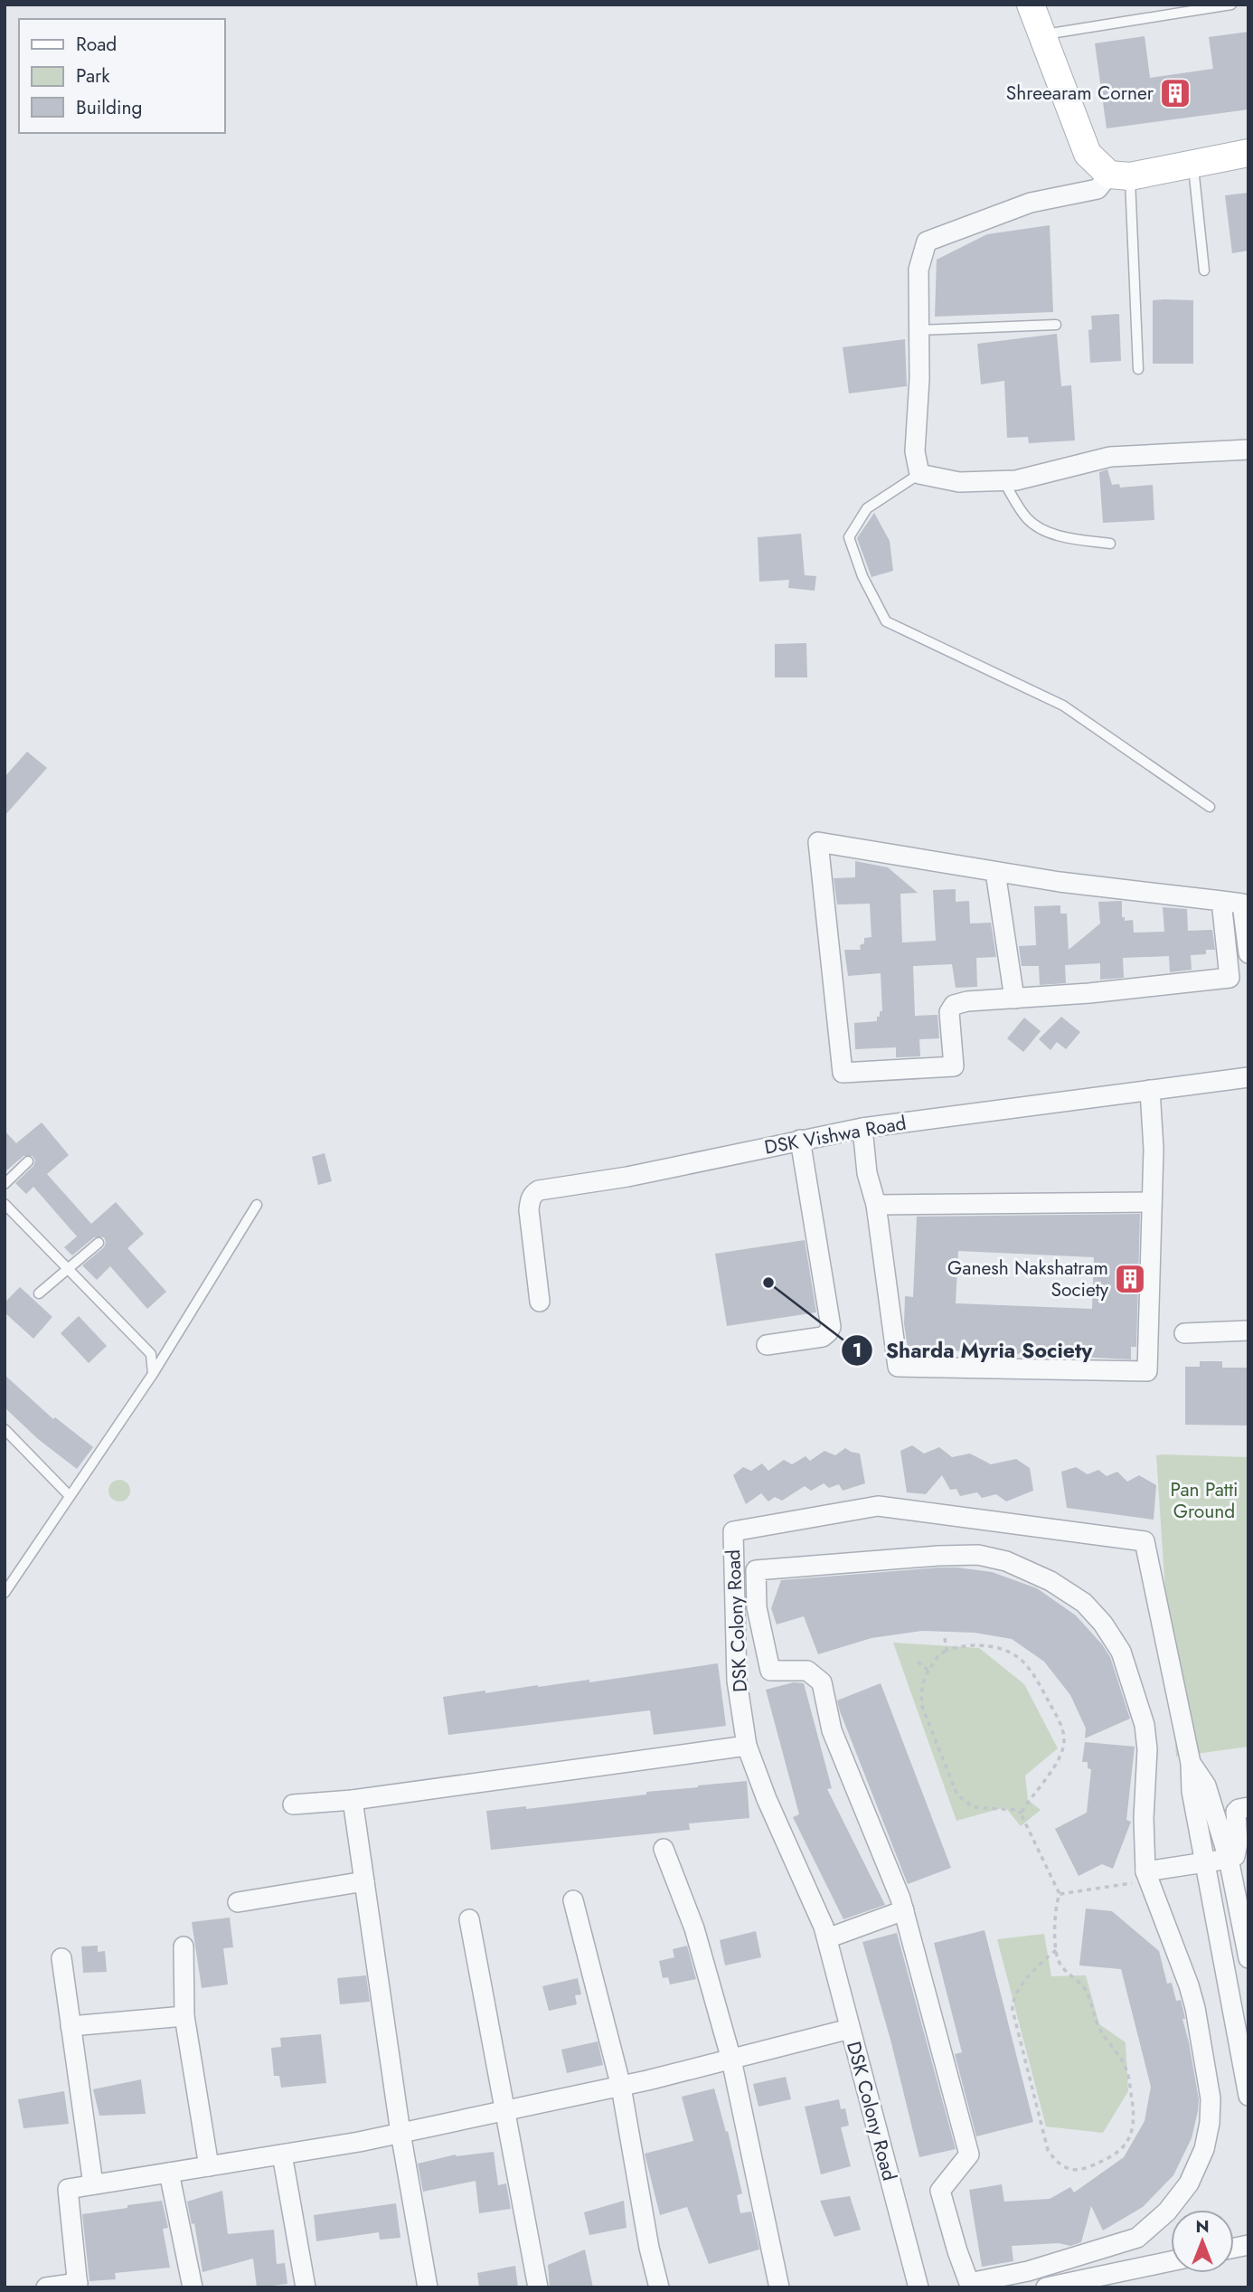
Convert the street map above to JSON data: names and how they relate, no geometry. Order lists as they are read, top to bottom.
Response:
{
  "streets": {
    "street": ["DSK Vishwa Road", "DSK Colony Road"]
  },
  "parks": ["Pan Patti Ground"],
  "places": {
    "building": ["Shreearam Corner", "Ganesh Nakshatram Society"],
    "other": ["Sharda Myria Society"]
  },
  "legend": ["Road", "Park", "Building"],
  "north": "top"
}
